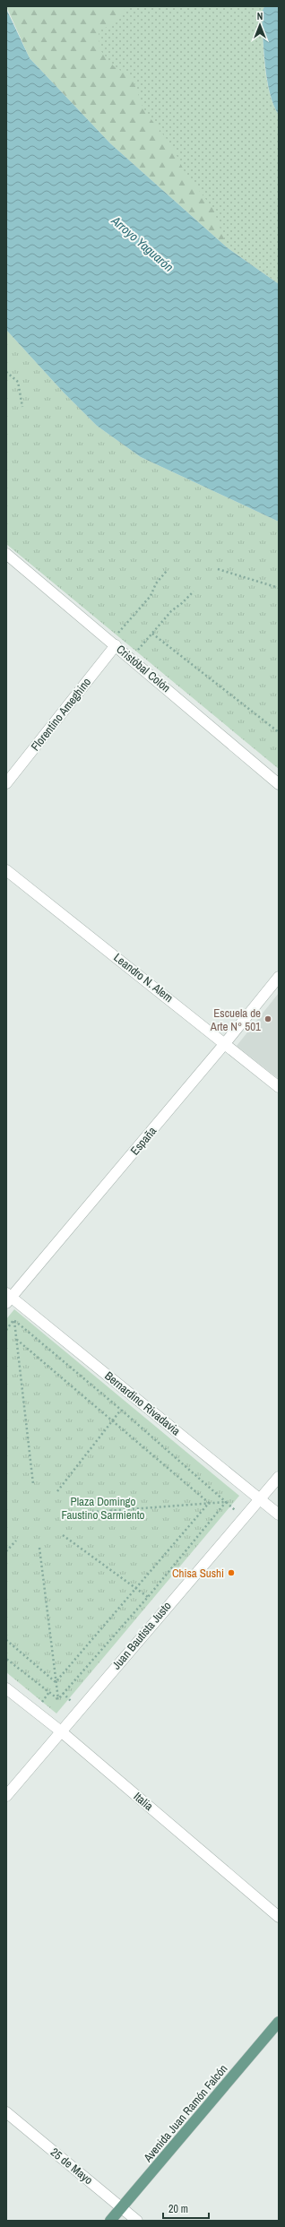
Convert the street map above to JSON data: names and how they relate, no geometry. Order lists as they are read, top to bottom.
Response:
{
  "streets": {
    "main road": ["Avenida Juan Ramón Falcón"],
    "street": [
      "Cristóbal Colón",
      "Florentino Ameghino",
      "Leandro N. Alem",
      "España",
      "Bernardino Rivadavia",
      "Juan Bautista Justo",
      "Italia",
      "25 de Mayo"
    ]
  },
  "crossings": [
    ["Cristóbal Colón", "Florentino Ameghino"],
    ["Leandro N. Alem", "España"],
    ["España", "Bernardino Rivadavia"],
    ["Bernardino Rivadavia", "Juan Bautista Justo"],
    ["Juan Bautista Justo", "Italia"],
    ["Avenida Juan Ramón Falcón", "25 de Mayo"]
  ],
  "water": ["Arroyo Yaguarón"],
  "parks": ["Plaza Domingo Faustino Sarmiento"],
  "places": ["Escuela de Arte N° 501", "Chisa Sushi"],
  "scale_bar": "20 m",
  "north": "top"
}
